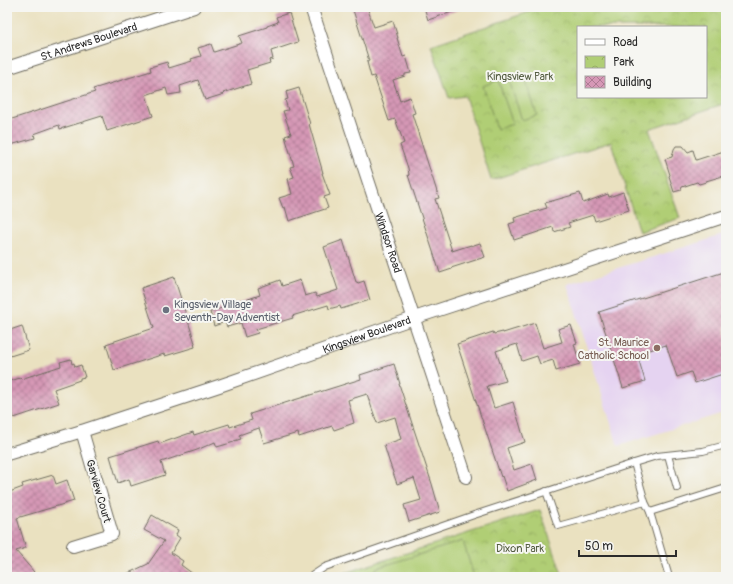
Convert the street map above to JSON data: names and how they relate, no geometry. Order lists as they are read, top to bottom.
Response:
{
  "streets": {
    "street": [
      "St Andrews Boulevard",
      "Windsor Road",
      "Kingsview Boulevard",
      "Garview Court"
    ]
  },
  "crossings": [
    ["Windsor Road", "Kingsview Boulevard"],
    ["Kingsview Boulevard", "Garview Court"]
  ],
  "parks": ["Kingsview Park", "Dixon Park"],
  "places": ["Kingsview Village Seventh-Day Adventist", "St. Maurice Catholic School"],
  "legend": ["Road", "Park", "Building"],
  "scale_bar": "50 m"
}
